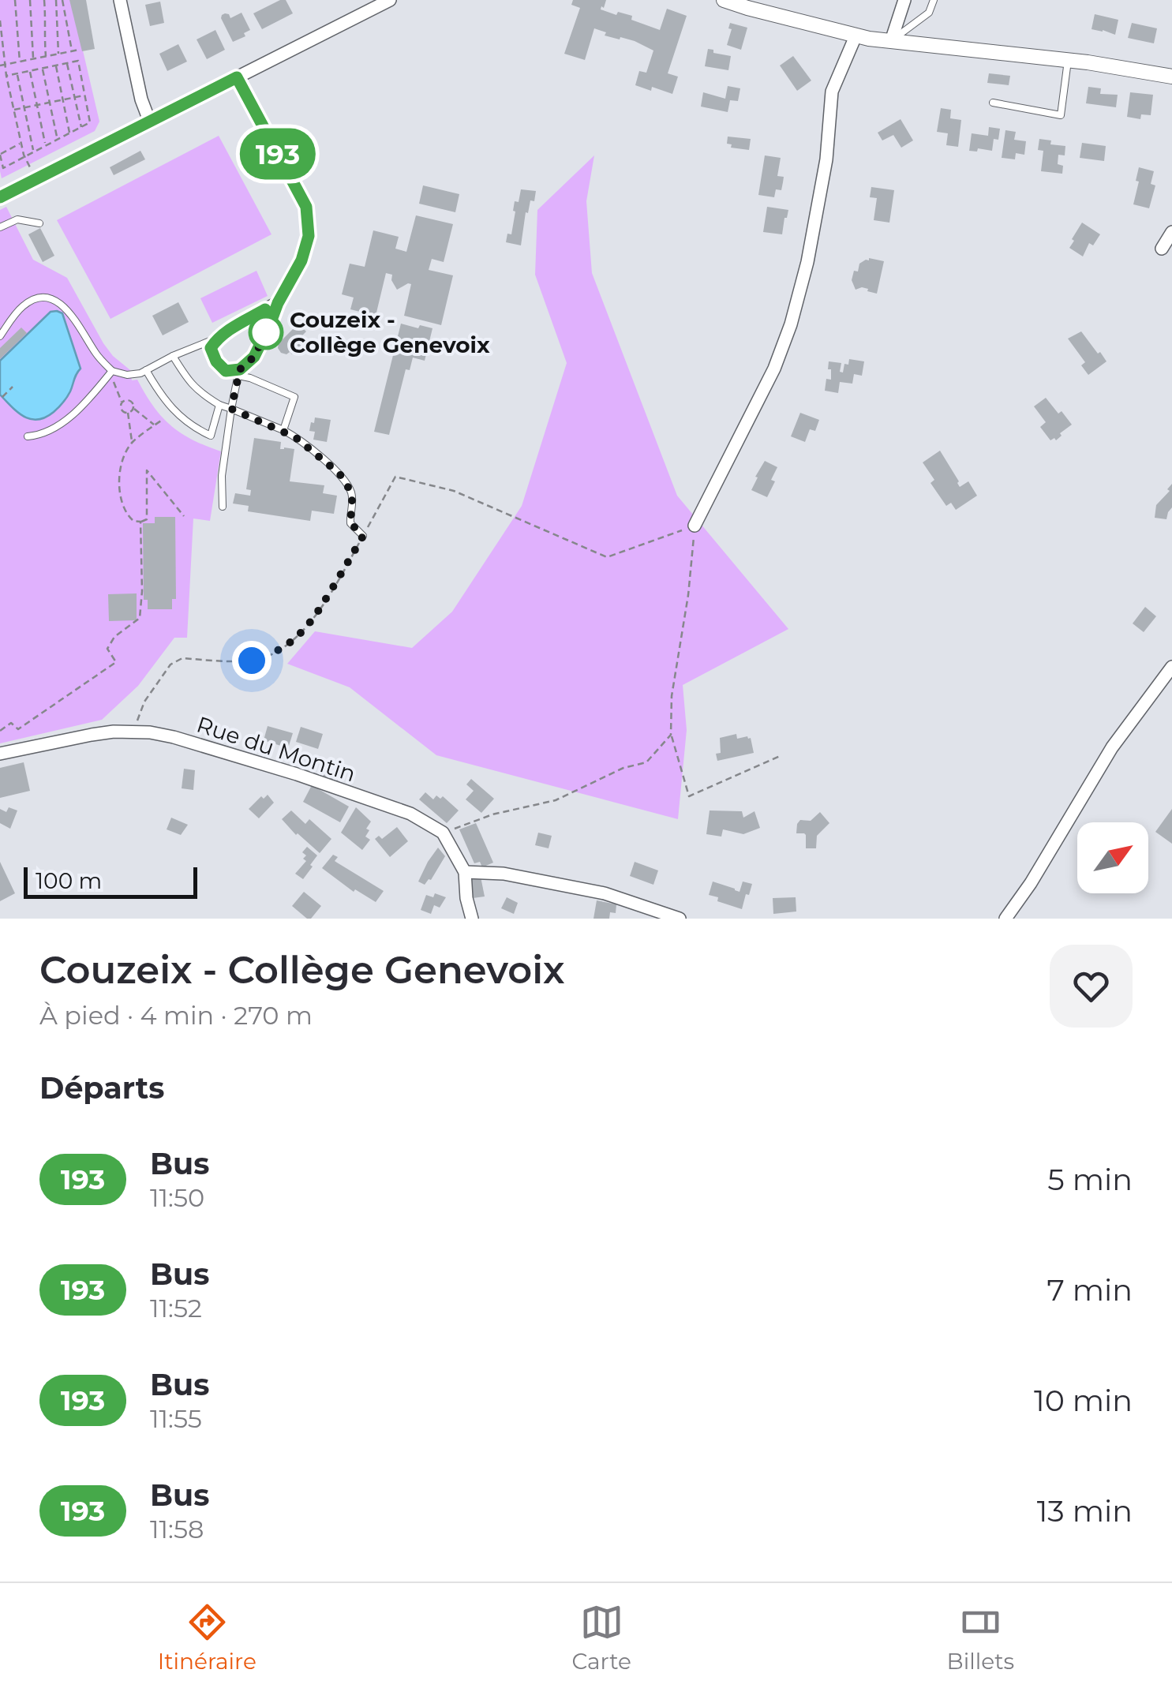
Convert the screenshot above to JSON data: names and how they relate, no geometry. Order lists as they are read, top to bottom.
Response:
{
  "streets": {
    "street": ["Rue du Montin"]
  },
  "places": ["Couzeix - Collège Genevoix"],
  "lines": ["bus line 193"],
  "scale_bar": "100 m",
  "north": "top right",
  "page": {
    "on_map": "193",
    "scale": "100 m",
    "heading": [
      ["Couzeix - Collège Genevoix", "À pied · 4 min · 270 m"],
      "Départs"
    ],
    "list": [
      {
        "mark": "193",
        "name": "Bus",
        "note": "11:50",
        "value": "5 min"
      },
      {
        "mark": "193",
        "name": "Bus",
        "note": "11:52",
        "value": "7 min"
      },
      {
        "mark": "193",
        "name": "Bus",
        "note": "11:55",
        "value": "10 min"
      },
      {
        "mark": "193",
        "name": "Bus",
        "note": "11:58",
        "value": "13 min"
      }
    ],
    "tabs": ["Itinéraire", "Carte", "Billets"]
  }
}
